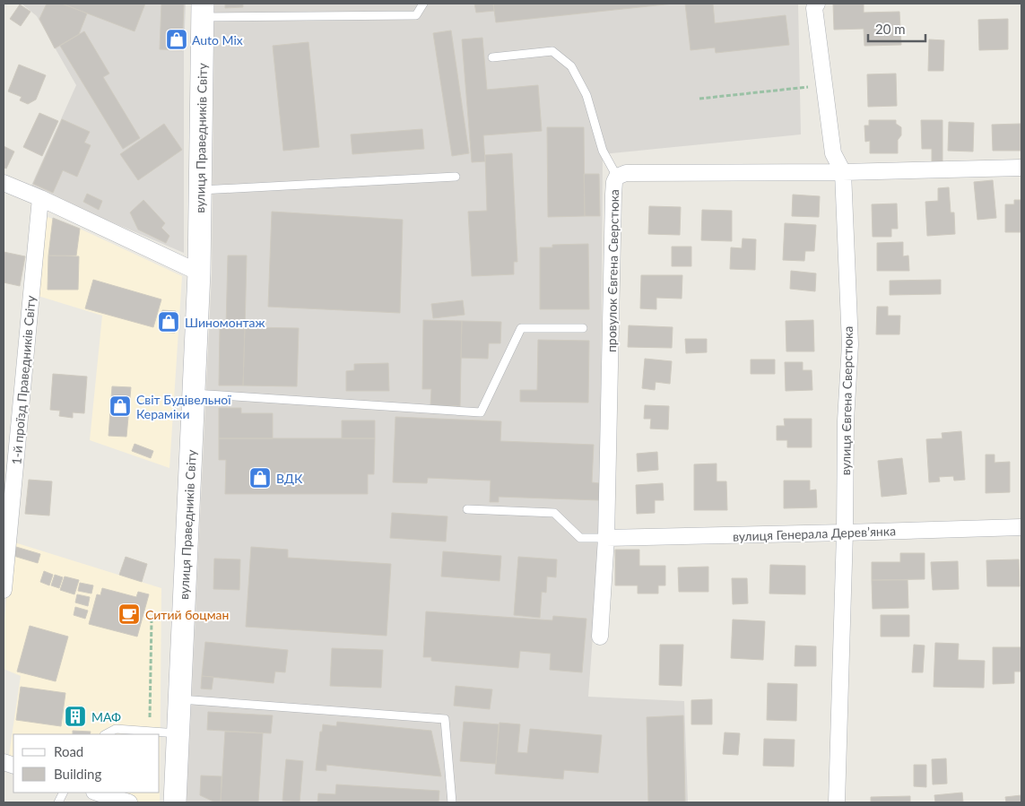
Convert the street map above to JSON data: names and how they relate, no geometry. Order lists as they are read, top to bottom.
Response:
{
  "streets": {
    "main road": ["вулиця Праведників Світу"],
    "street": [
      "провулок Євгена Сверстюка",
      "1-й проїзд Праведників Світу",
      "вулиця Євгена Сверстюка",
      "вулиця Генерала Деревʼянка"
    ]
  },
  "crossings": [
    ["провулок Євгена Сверстюка", "вулиця Євгена Сверстюка"],
    ["провулок Євгена Сверстюка", "вулиця Генерала Деревʼянка"],
    ["вулиця Євгена Сверстюка", "вулиця Генерала Деревʼянка"]
  ],
  "places": {
    "shop": [
      "Auto Mix",
      "Шиномонтаж",
      "Світ Будівельної Кераміки",
      "ВДК"
    ],
    "cafe": ["Ситий боцман"],
    "building": ["МАФ"]
  },
  "legend": ["Road", "Building"],
  "scale_bar": "20 m"
}
